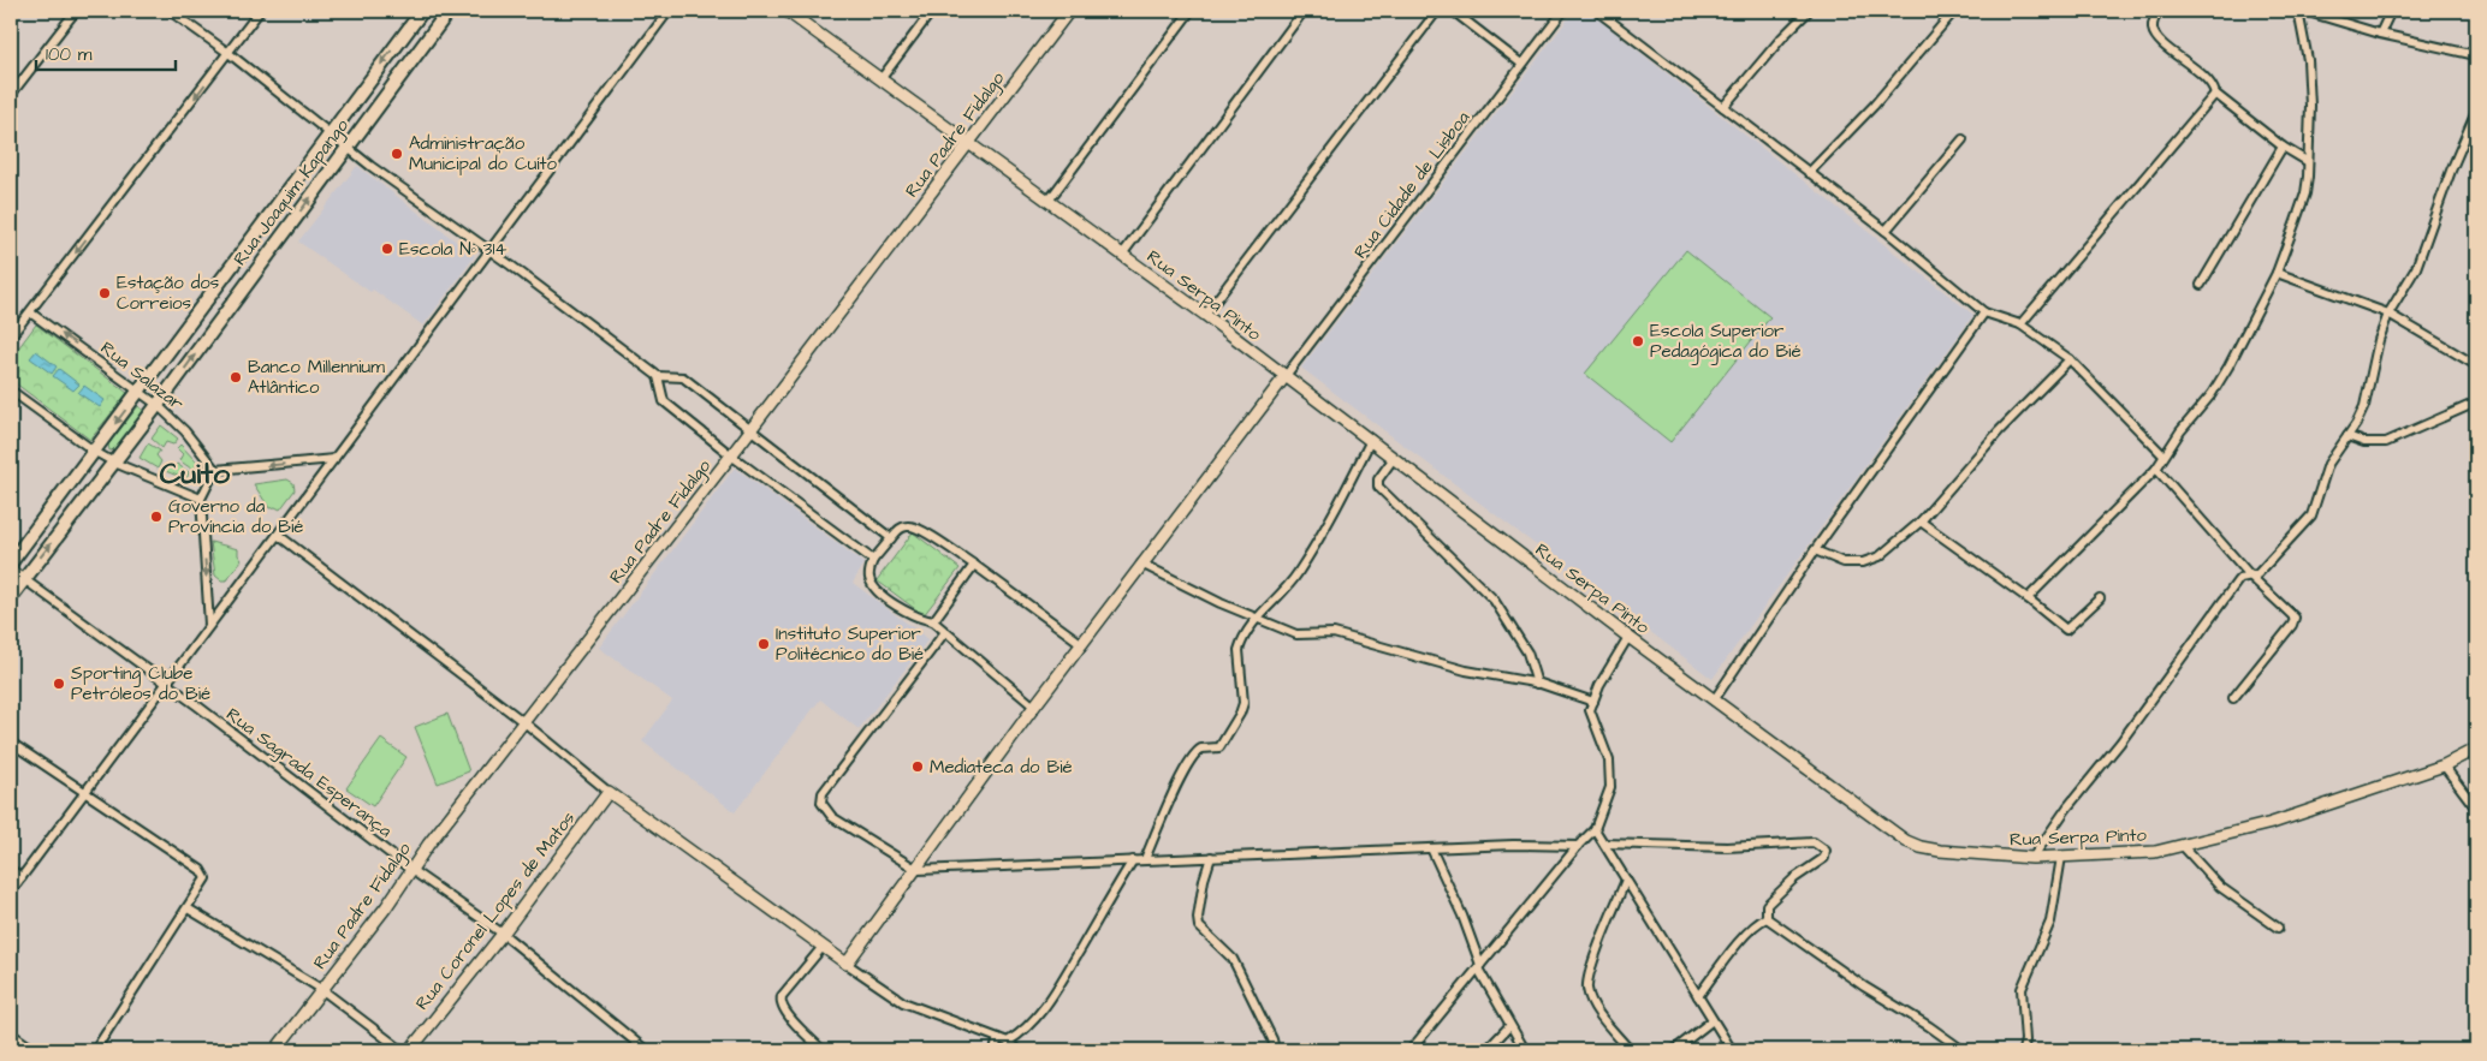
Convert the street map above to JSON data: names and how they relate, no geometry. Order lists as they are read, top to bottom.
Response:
{
  "streets": {
    "main road": ["Rua Joaquim Kapango"],
    "street": [
      "Rua Padre Fidalgo",
      "Rua Cidade de Lisboa",
      "Rua Serpa Pinto",
      "Rua Salazar",
      "Rua Sagrada Esperança",
      "Rua Coronel Lopes de Matos"
    ]
  },
  "crossings": [
    ["Rua Padre Fidalgo", "Rua Serpa Pinto"],
    ["Rua Padre Fidalgo", "Rua Sagrada Esperança"],
    ["Rua Cidade de Lisboa", "Rua Serpa Pinto"],
    ["Rua Joaquim Kapango", "Rua Salazar"],
    ["Rua Joaquim Kapango", "Rua Sagrada Esperança"],
    ["Rua Sagrada Esperança", "Rua Coronel Lopes de Matos"]
  ],
  "one_way": ["Rua Salazar"],
  "districts": ["Cuito"],
  "places": [
    "Administração Municipal do Cuíto",
    "Escola Nº 314",
    "Estação dos Correios",
    "Escola Superior Pedagógica do Bié",
    "Banco Millennium Atlântico",
    "Governo da Província do Bié",
    "Instituto Superior Politécnico do Bié",
    "Sporting Clube Petróleos do Bié",
    "Mediateca do Bié"
  ],
  "scale_bar": "100 m"
}
